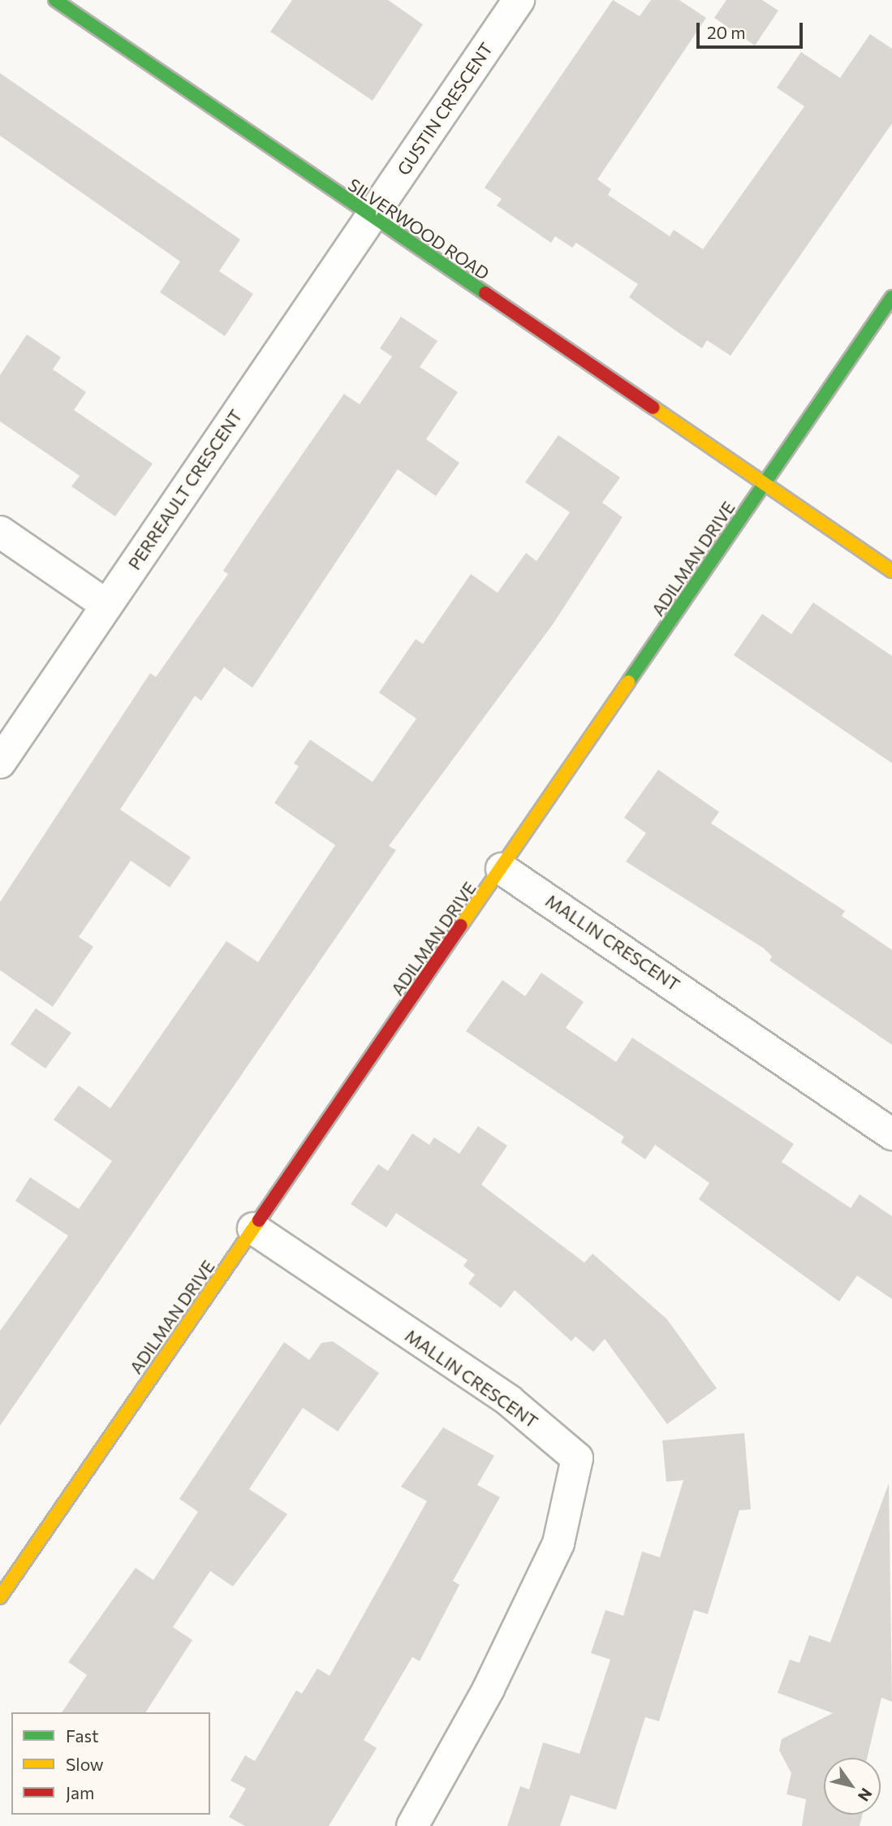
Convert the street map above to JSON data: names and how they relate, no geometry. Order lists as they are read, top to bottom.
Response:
{
  "streets": {
    "street": [
      "GUSTIN CRESCENT",
      "SILVERWOOD ROAD",
      "PERREAULT CRESCENT",
      "ADILMAN DRIVE",
      "MALLIN CRESCENT"
    ]
  },
  "crossings": [
    ["GUSTIN CRESCENT", "SILVERWOOD ROAD"],
    ["GUSTIN CRESCENT", "PERREAULT CRESCENT"],
    ["SILVERWOOD ROAD", "PERREAULT CRESCENT"],
    ["SILVERWOOD ROAD", "ADILMAN DRIVE"],
    ["ADILMAN DRIVE", "MALLIN CRESCENT"]
  ],
  "legend": ["Fast", "Slow", "Jam"],
  "scale_bar": "20 m",
  "north": "bottom right"
}
